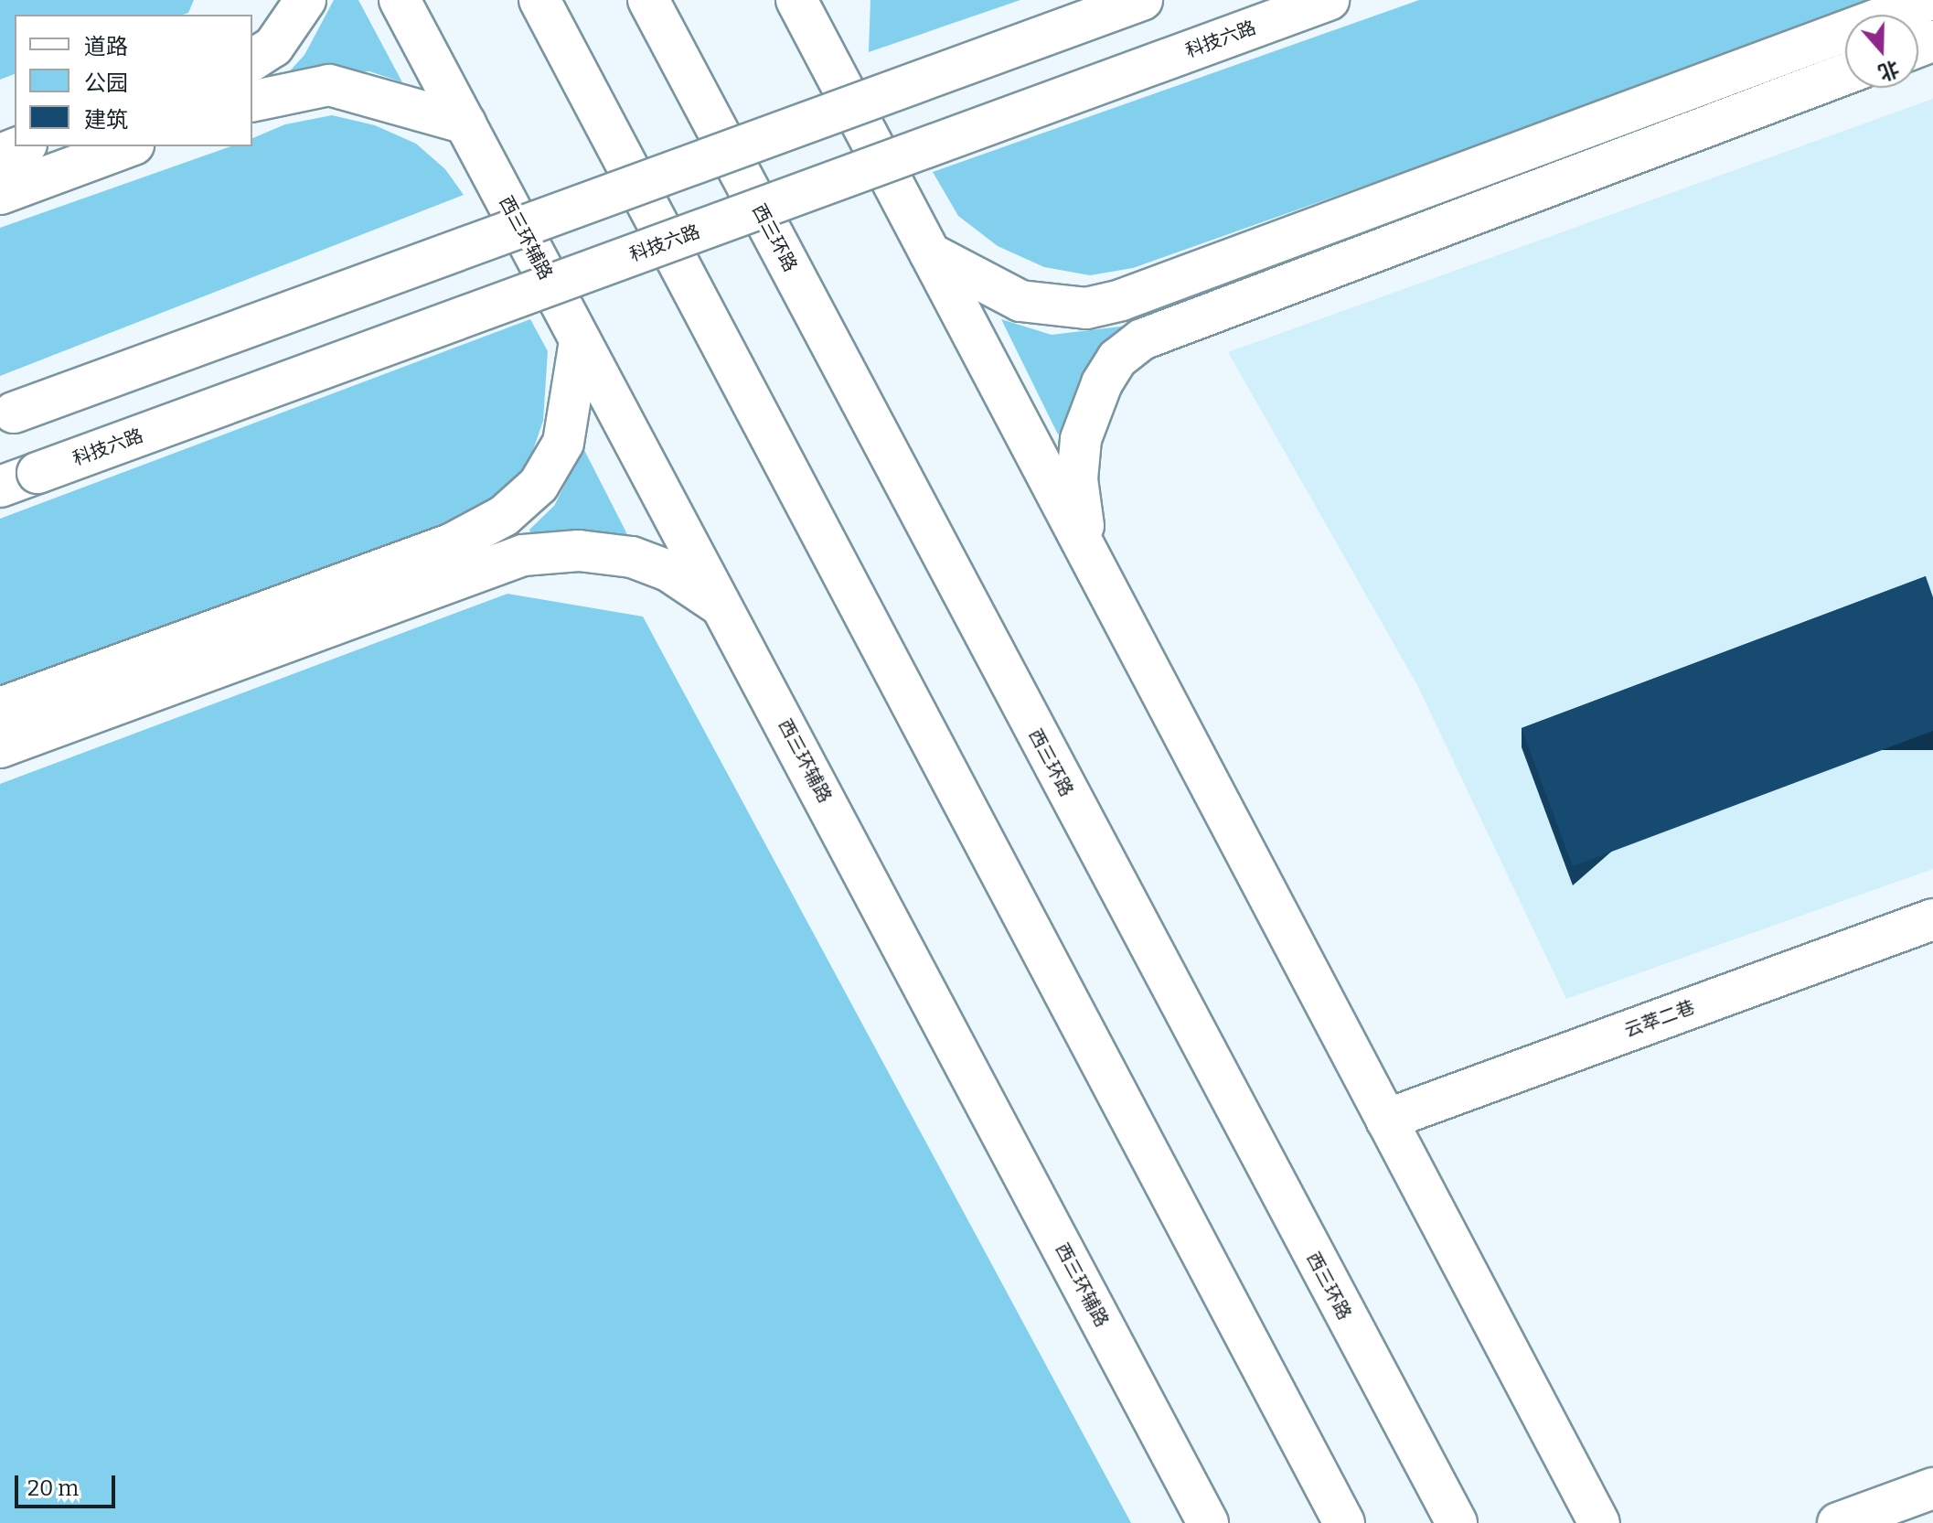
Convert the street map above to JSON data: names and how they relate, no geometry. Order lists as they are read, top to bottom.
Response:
{
  "streets": {
    "main road": [
      "科技六路",
      "西三环辅路",
      "西三环路",
      "云萃二巷"
    ]
  },
  "legend": ["道路", "公园", "建筑"],
  "scale_bar": "20 m",
  "north": "bottom"
}
